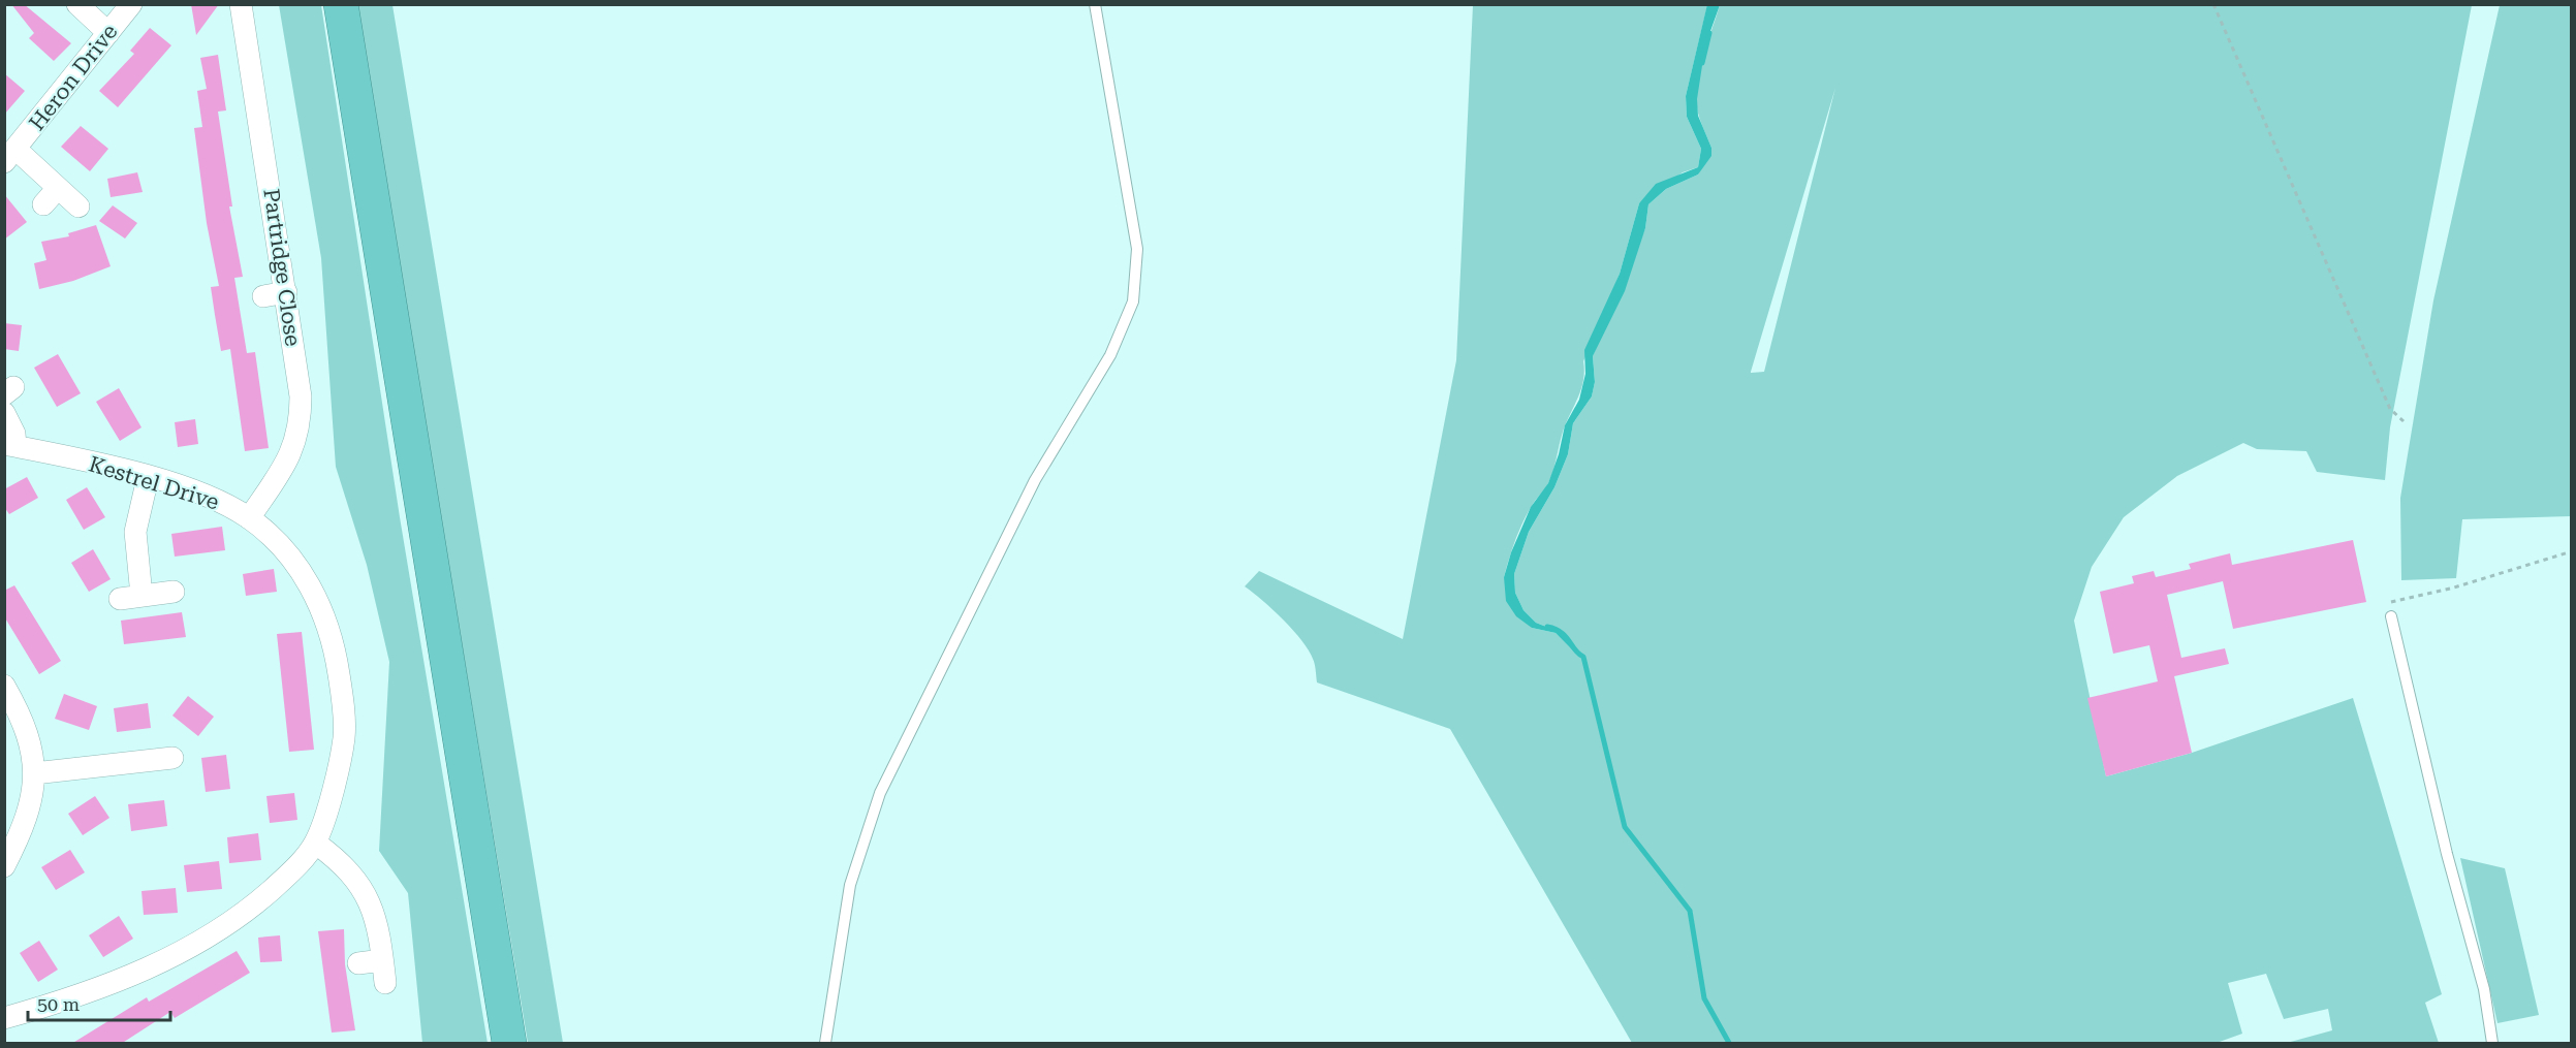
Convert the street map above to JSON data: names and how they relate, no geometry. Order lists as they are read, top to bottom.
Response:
{
  "streets": {
    "street": ["Heron Drive", "Partridge Close", "Kestrel Drive"]
  },
  "crossings": [
    ["Partridge Close", "Kestrel Drive"]
  ],
  "scale_bar": "50 m"
}
